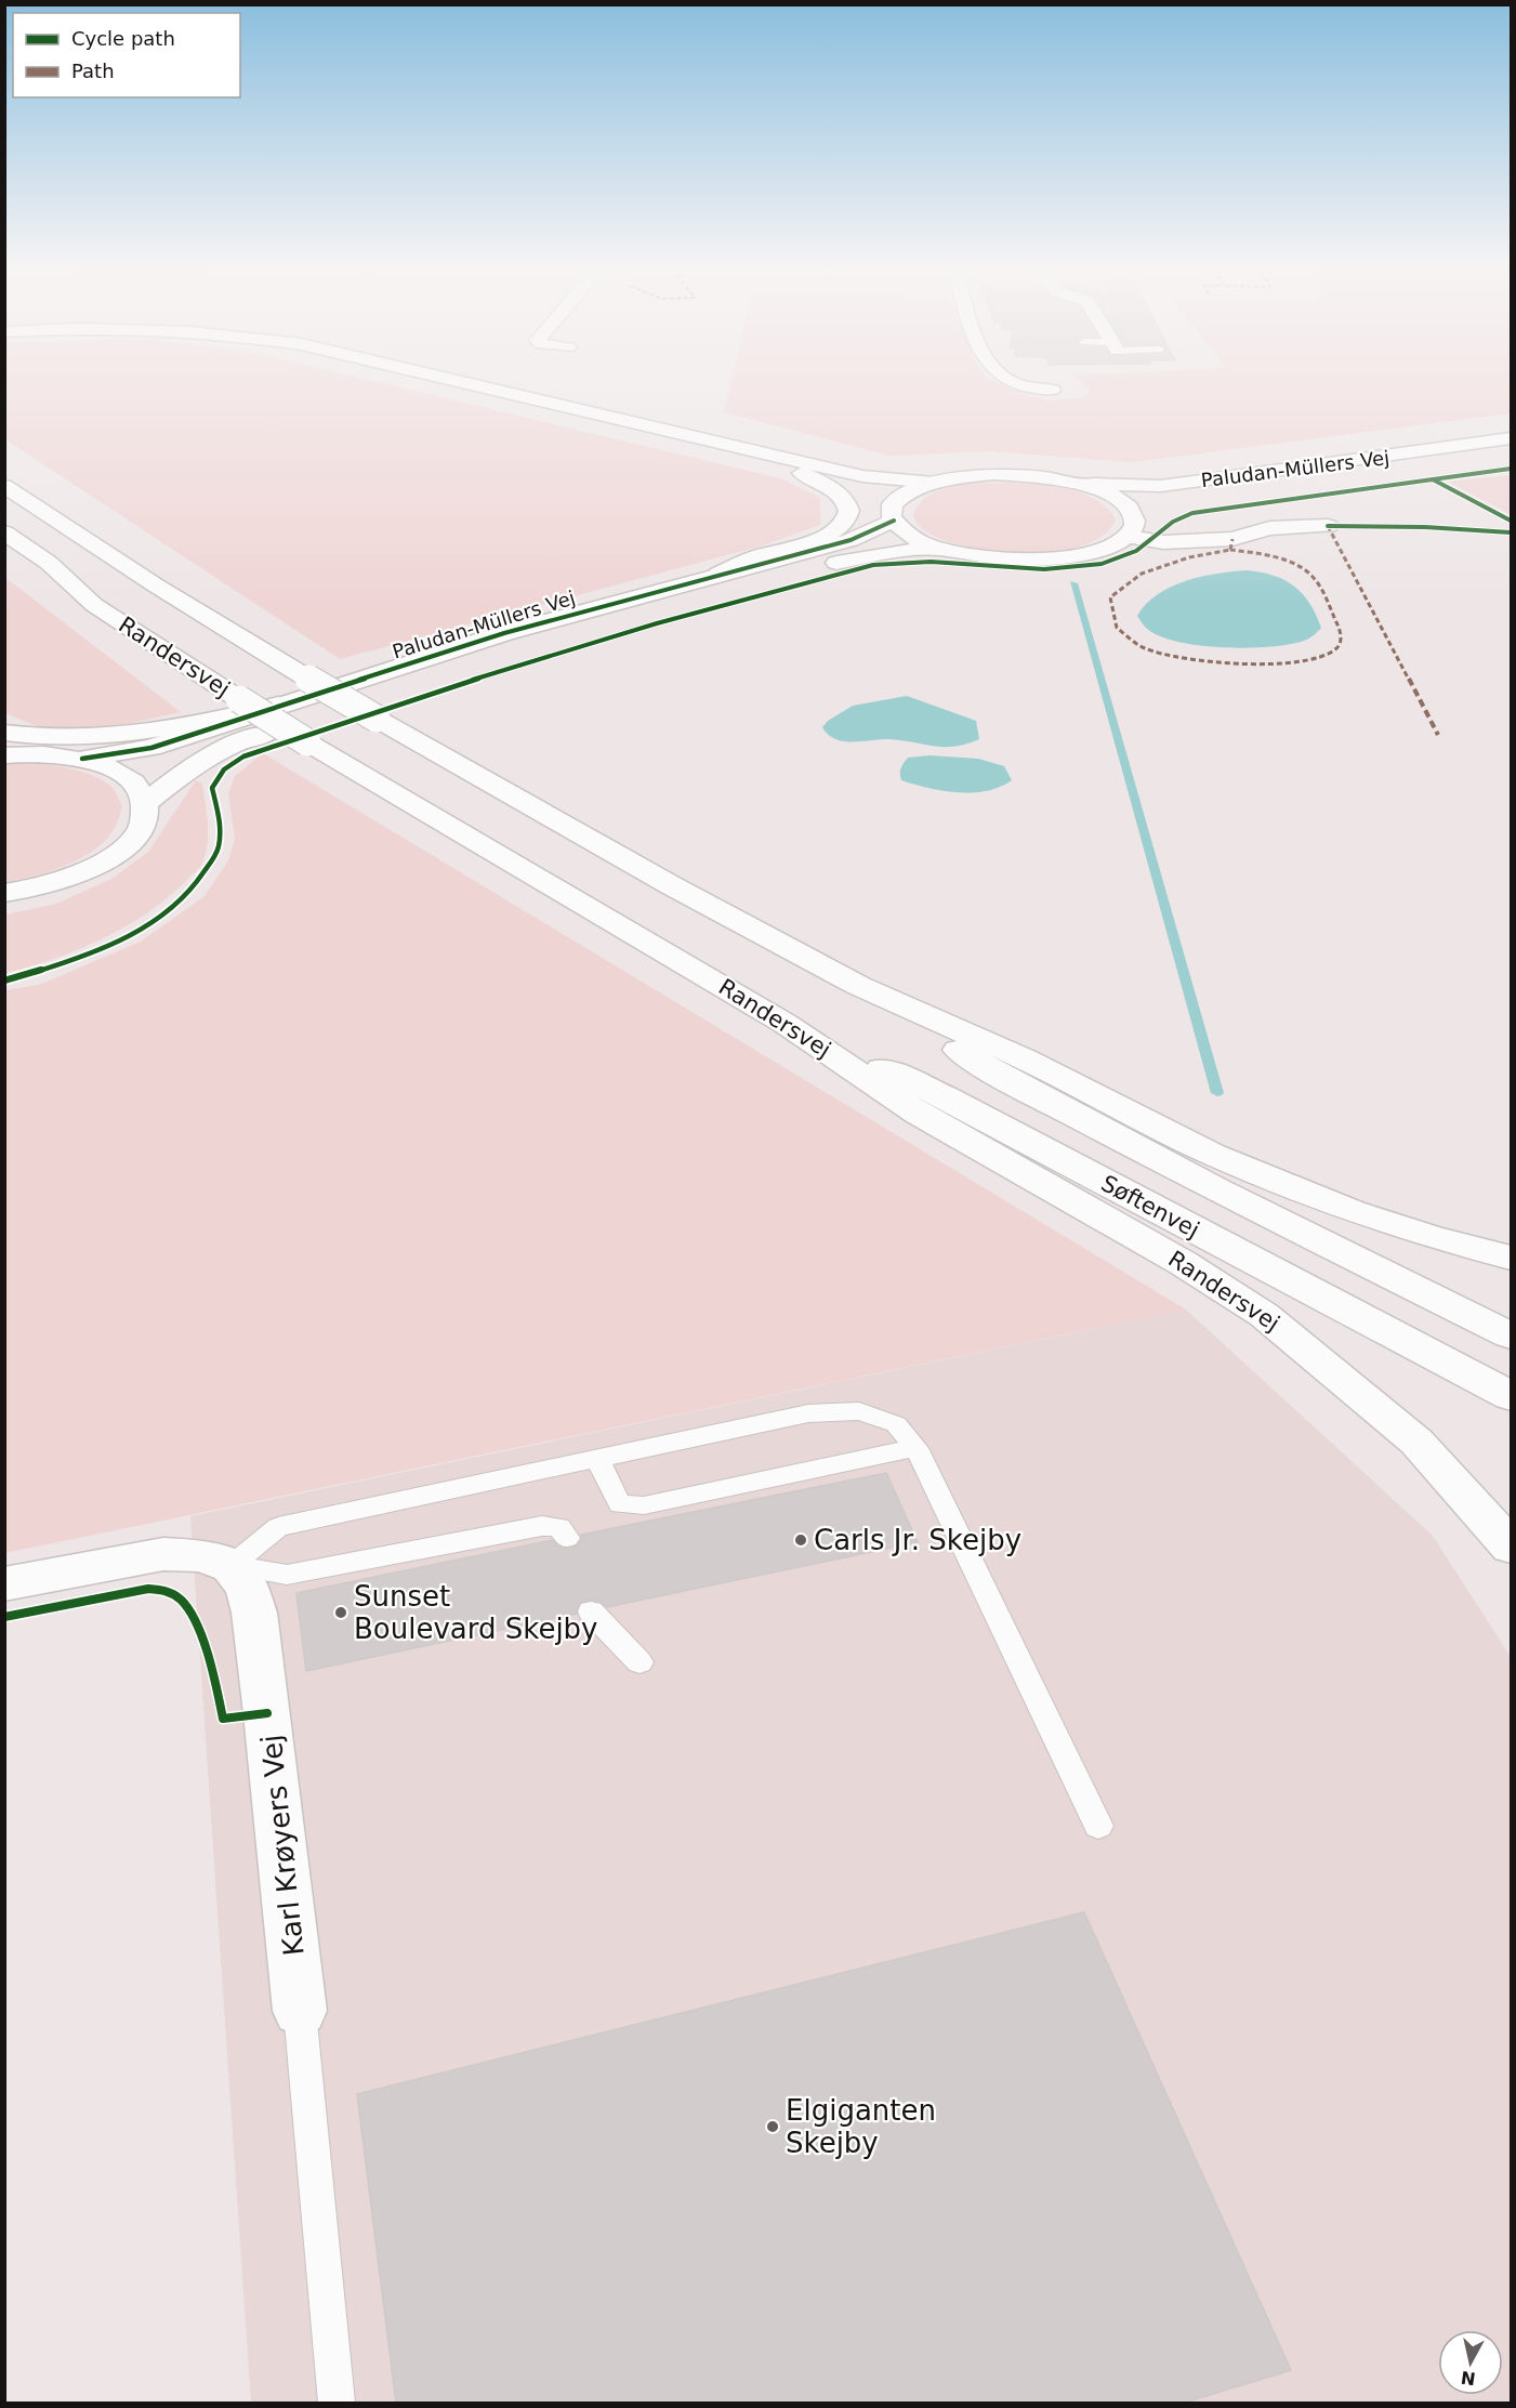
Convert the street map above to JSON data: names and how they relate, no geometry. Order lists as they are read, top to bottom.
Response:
{
  "streets": {
    "main road": [
      "Paludan-Müllers Vej",
      "Randersvej",
      "Søftenvej",
      "Karl Krøyers Vej"
    ]
  },
  "crossings": [
    ["Randersvej", "Søftenvej"]
  ],
  "places": ["Carls Jr. Skejby", "Sunset Boulevard Skejby", "Elgiganten Skejby"],
  "legend": ["Cycle path", "Path"],
  "north": "bottom"
}
